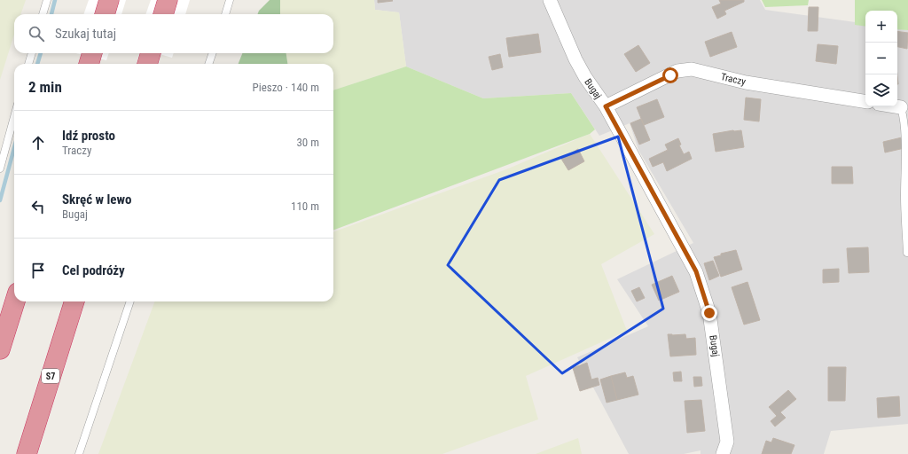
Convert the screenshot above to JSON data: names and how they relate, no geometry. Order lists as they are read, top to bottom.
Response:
{
  "streets": {
    "highway": ["S7"],
    "street": ["Traczy", "Bugaj"]
  },
  "crossings": [
    ["Traczy", "Bugaj"]
  ],
  "page": {
    "map_buttons": ["+", "−"],
    "search": "Szukaj tutaj",
    "heading": ["2 min", "Pieszo · 140 m"],
    "list": [
      ["Idź prosto", "Traczy", "30 m"],
      ["Skręć w lewo", "Bugaj", "110 m"],
      "Cel podróży"
    ]
  }
}
